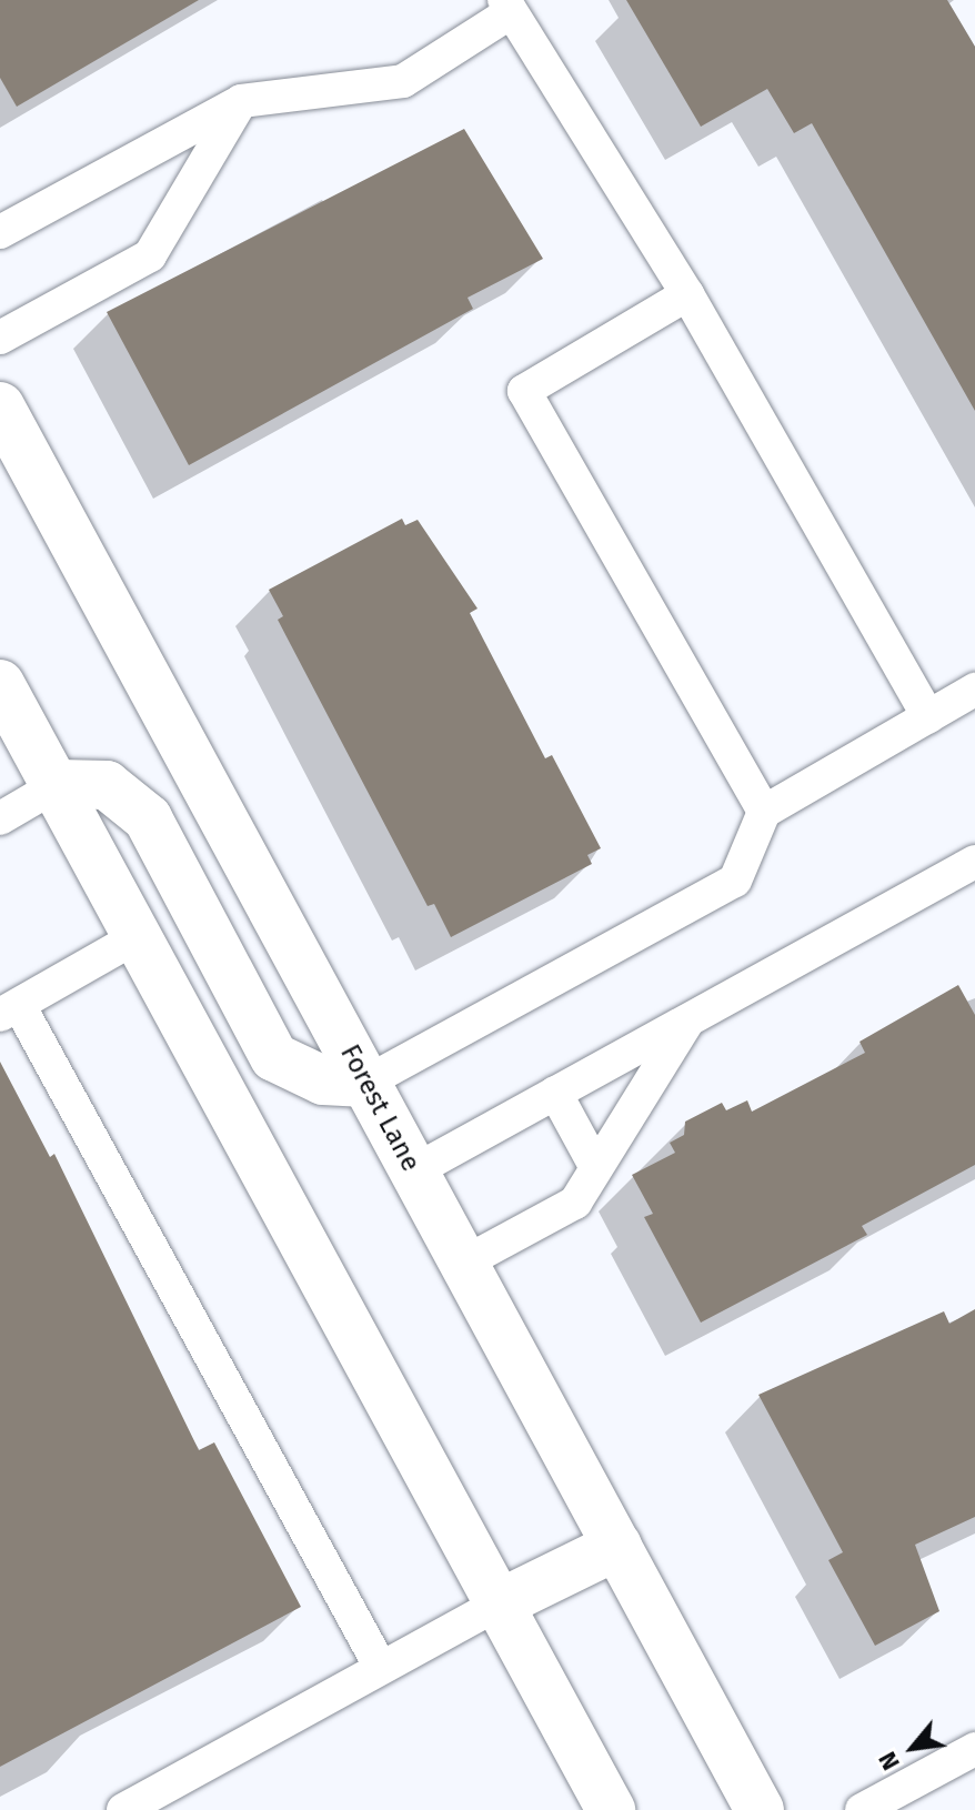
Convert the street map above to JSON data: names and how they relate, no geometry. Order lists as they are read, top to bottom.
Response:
{
  "streets": {
    "main road": ["Forest Lane"]
  },
  "north": "bottom left"
}
